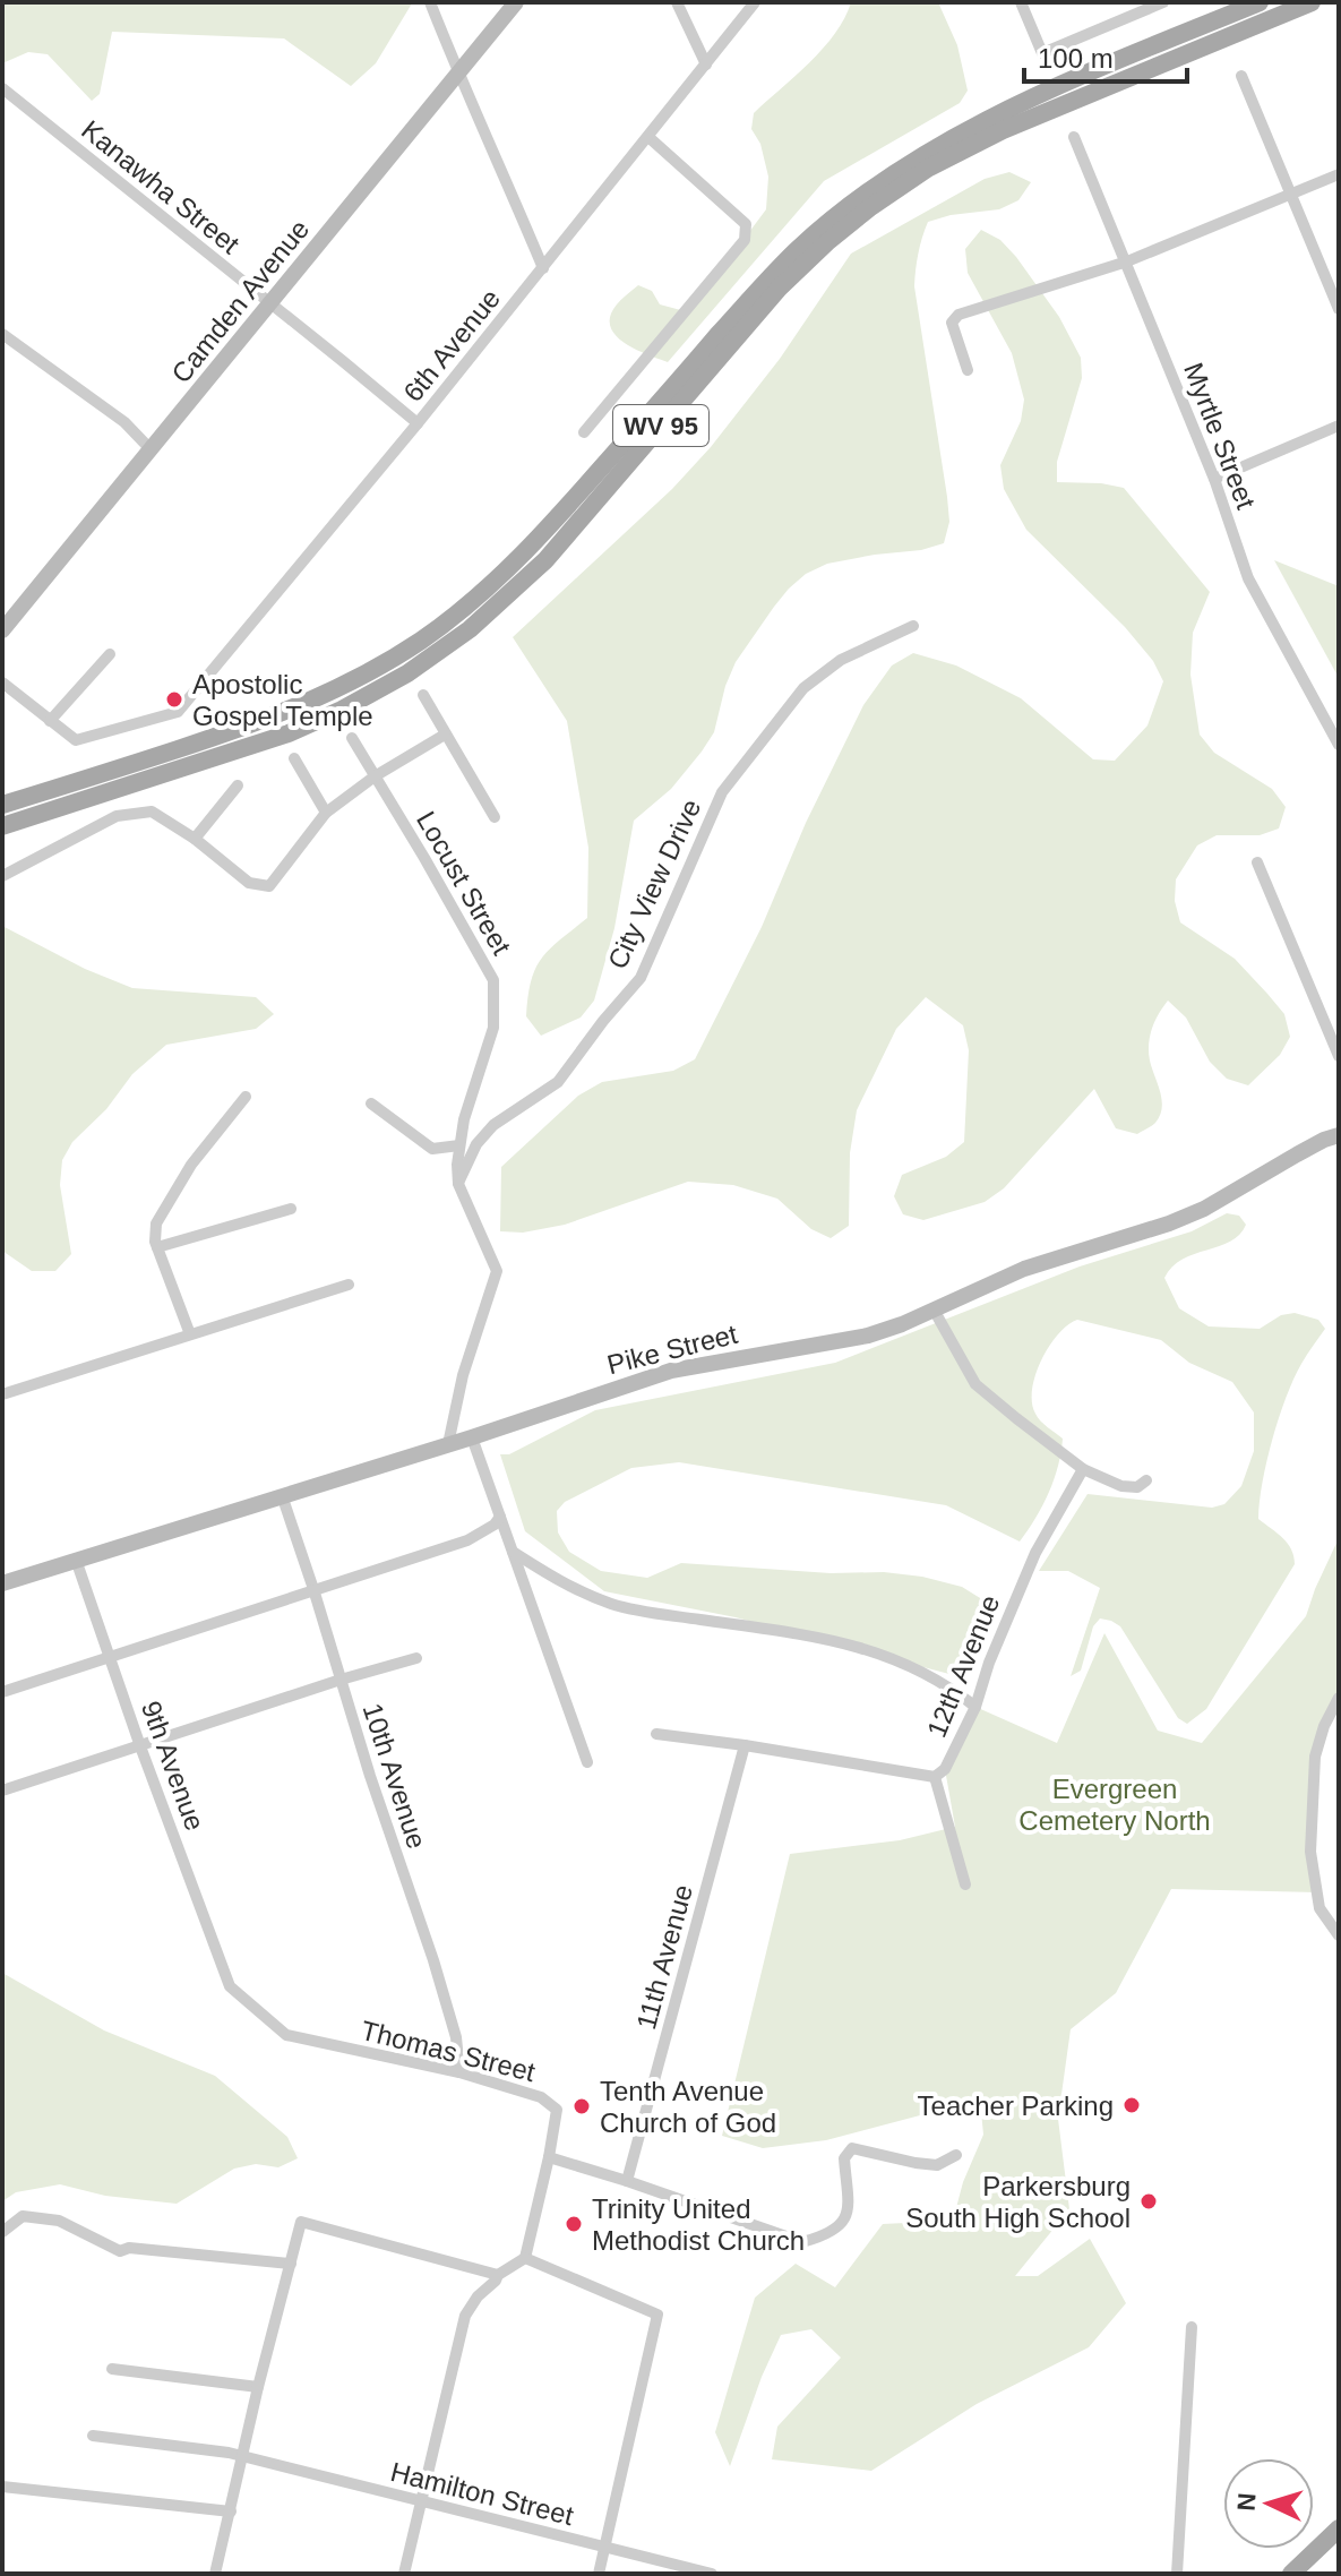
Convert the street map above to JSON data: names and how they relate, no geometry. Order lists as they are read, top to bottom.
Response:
{
  "streets": {
    "main road": ["Camden Avenue", "WV 95", "Pike Street"],
    "street": [
      "Kanawha Street",
      "6th Avenue",
      "Myrtle Street",
      "Locust Street",
      "City View Drive",
      "12th Avenue",
      "9th Avenue",
      "10th Avenue",
      "11th Avenue",
      "Thomas Street",
      "Hamilton Street"
    ]
  },
  "crossings": [
    ["Kanawha Street", "Camden Avenue"],
    ["Kanawha Street", "6th Avenue"],
    ["Locust Street", "City View Drive"],
    ["Pike Street", "9th Avenue"],
    ["Pike Street", "10th Avenue"],
    ["9th Avenue", "Thomas Street"],
    ["10th Avenue", "Thomas Street"]
  ],
  "parks": ["Evergreen Cemetery North"],
  "places": [
    "Apostolic Gospel Temple",
    "Teacher Parking",
    "Tenth Avenue Church of God",
    "Parkersburg South High School",
    "Trinity United Methodist Church"
  ],
  "scale_bar": "100 m",
  "north": "left"
}
